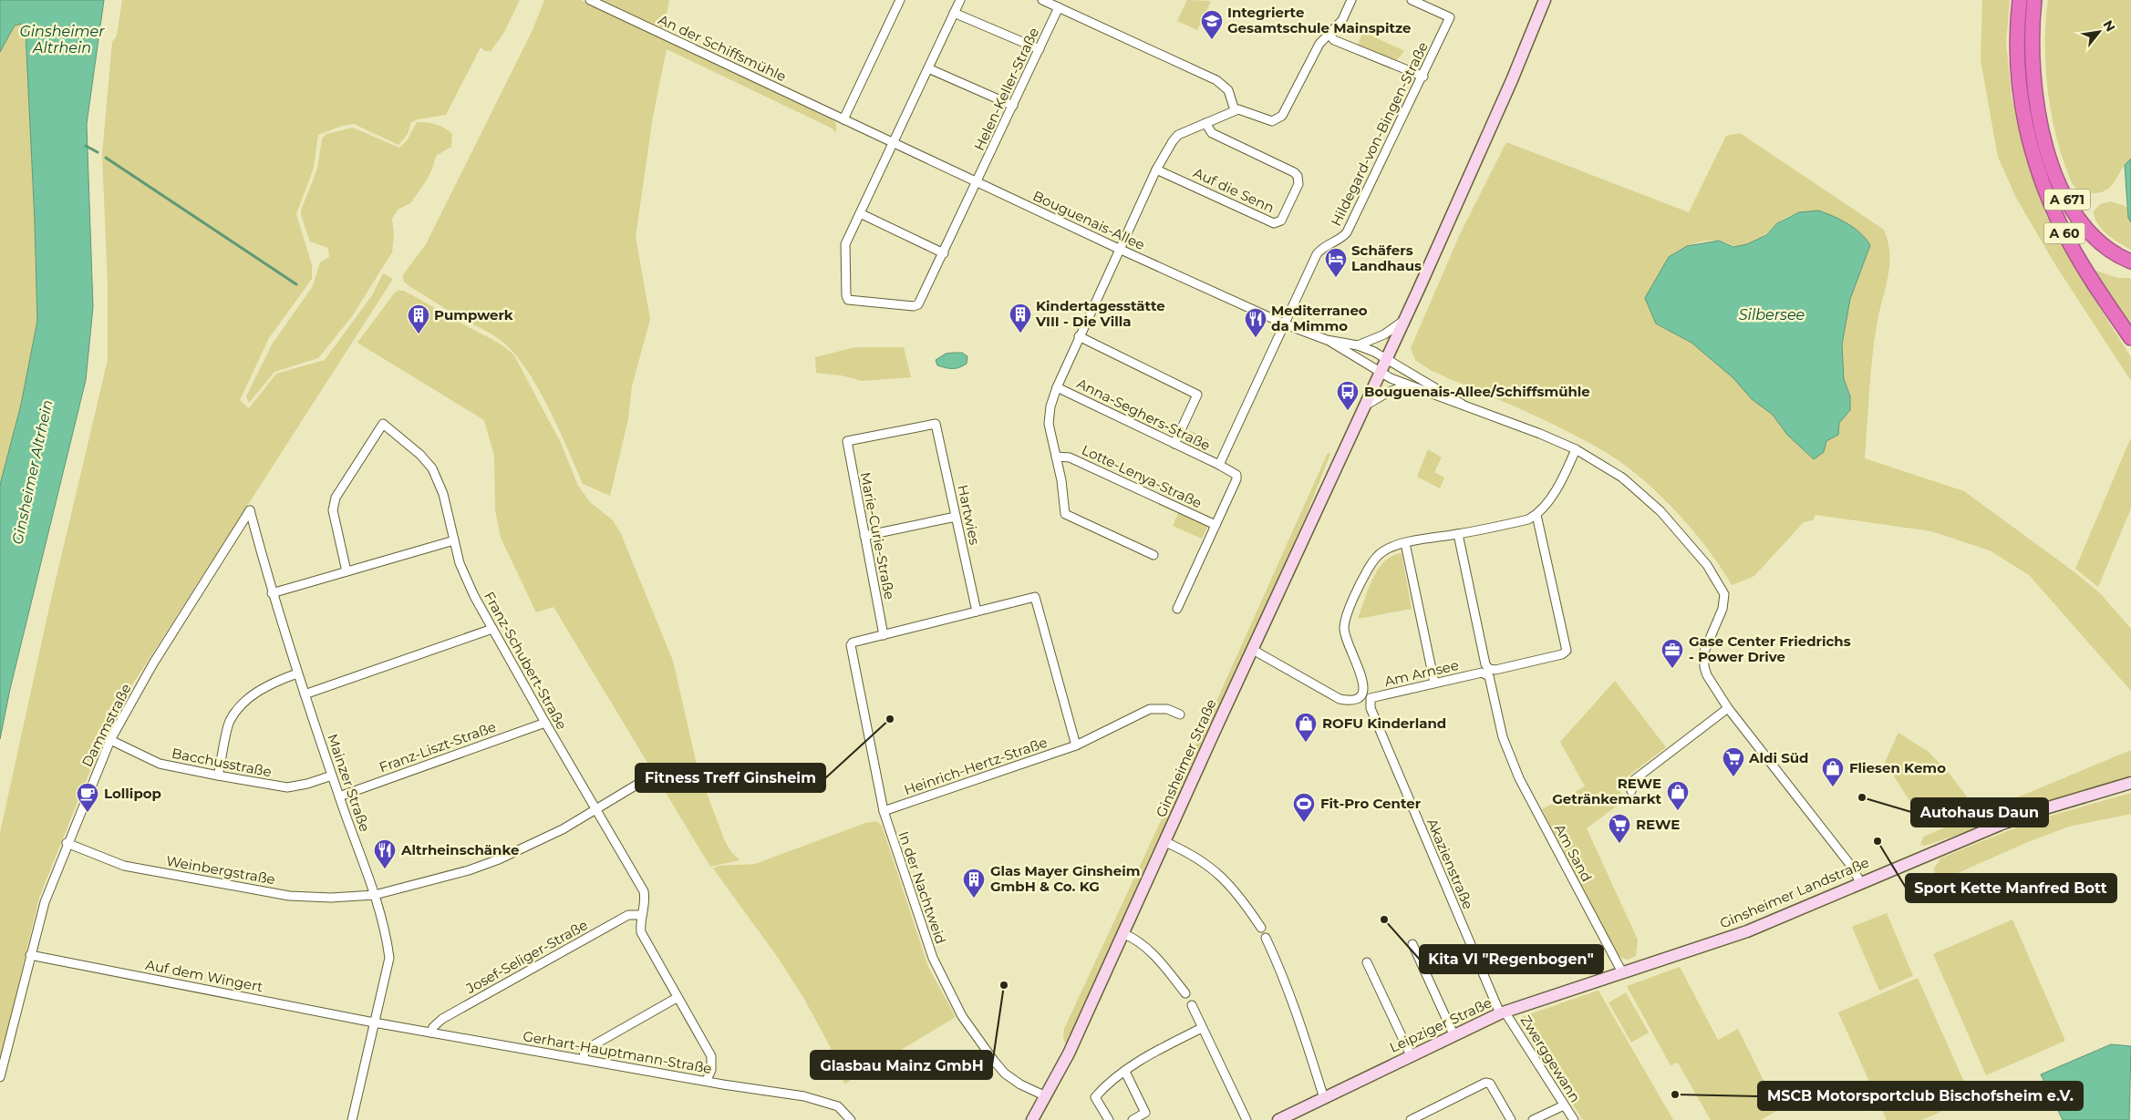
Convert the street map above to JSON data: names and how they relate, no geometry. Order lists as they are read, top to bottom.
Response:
{
  "streets": {
    "highway": ["A 671", "A 60"],
    "main road": ["Ginsheimer Straße", "Ginsheimer Landstraße", "Leipziger Straße"],
    "street": [
      "An der Schiffsmühle",
      "Helen-Keller-Straße",
      "Hildegard-von-Bingen-Straße",
      "Auf die Senn",
      "Bouguenais-Allee",
      "Anna-Seghers-Straße",
      "Lotte-Lenya-Straße",
      "Hartwies",
      "Marie-Curie-Straße",
      "Franz-Schubert-Straße",
      "Am Arnsee",
      "Dammstraße",
      "Franz-Liszt-Straße",
      "Bacchusstraße",
      "Heinrich-Hertz-Straße",
      "Mainzer Straße",
      "Am Sand",
      "Akazienstraße",
      "Weinbergstraße",
      "In der Nachtweid",
      "Josef-Seliger-Straße",
      "Auf dem Wingert",
      "Gerhart-Hauptmann-Straße",
      "Zwerggewann"
    ]
  },
  "crossings": [
    ["An der Schiffsmühle", "Bouguenais-Allee"],
    ["Helen-Keller-Straße", "Bouguenais-Allee"],
    ["Hildegard-von-Bingen-Straße", "Bouguenais-Allee"],
    ["Hildegard-von-Bingen-Straße", "Anna-Seghers-Straße"],
    ["Bouguenais-Allee", "Ginsheimer Straße"],
    ["Anna-Seghers-Straße", "Lotte-Lenya-Straße"],
    ["Hartwies", "Marie-Curie-Straße"],
    ["Marie-Curie-Straße", "In der Nachtweid"],
    ["Franz-Schubert-Straße", "Franz-Liszt-Straße"],
    ["Franz-Schubert-Straße", "Weinbergstraße"],
    ["Franz-Schubert-Straße", "Josef-Seliger-Straße"],
    ["Franz-Schubert-Straße", "Gerhart-Hauptmann-Straße"],
    ["Am Arnsee", "Am Sand"],
    ["Am Arnsee", "Akazienstraße"],
    ["Dammstraße", "Bacchusstraße"],
    ["Dammstraße", "Mainzer Straße"],
    ["Dammstraße", "Weinbergstraße"],
    ["Dammstraße", "Auf dem Wingert"],
    ["Franz-Liszt-Straße", "Mainzer Straße"],
    ["Ginsheimer Straße", "In der Nachtweid"],
    ["Bacchusstraße", "Mainzer Straße"],
    ["Heinrich-Hertz-Straße", "In der Nachtweid"],
    ["Mainzer Straße", "Weinbergstraße"],
    ["Mainzer Straße", "Auf dem Wingert"],
    ["Mainzer Straße", "Gerhart-Hauptmann-Straße"],
    ["Am Sand", "Ginsheimer Landstraße"],
    ["Am Sand", "Leipziger Straße"],
    ["Akazienstraße", "Leipziger Straße"],
    ["Akazienstraße", "Zwerggewann"],
    ["Ginsheimer Landstraße", "Leipziger Straße"],
    ["Josef-Seliger-Straße", "Gerhart-Hauptmann-Straße"],
    ["Auf dem Wingert", "Gerhart-Hauptmann-Straße"],
    ["Leipziger Straße", "Zwerggewann"]
  ],
  "water": ["Ginsheimer Altrhein", "Silbersee"],
  "places": {
    "school or university": ["Integrierte Gesamtschule Mainspitze"],
    "hotel": ["Schäfers Landhaus"],
    "building": ["Kindertagesstätte VIII - Die Villa", "Pumpwerk", "Glas Mayer Ginsheim GmbH & Co. KG"],
    "restaurant": ["Mediterraneo da Mimmo", "Altrheinschänke"],
    "bus stop": ["Bouguenais-Allee/Schiffsmühle"],
    "office": ["Gase Center Friedrichs - Power Drive"],
    "other": [
      "Fitness Treff Ginsheim",
      "Autohaus Daun",
      "Sport Kette Manfred Bott",
      "Kita VI \"Regenbogen\"",
      "Glasbau Mainz GmbH",
      "MSCB Motorsportclub Bischofsheim e.V."
    ],
    "shop": ["ROFU Kinderland", "Fliesen Kemo", "REWE Getränkemarkt"],
    "supermarket": ["Aldi Süd", "REWE"],
    "cafe": ["Lollipop"],
    "sports": ["Fit-Pro Center"]
  },
  "north": "top right"
}
